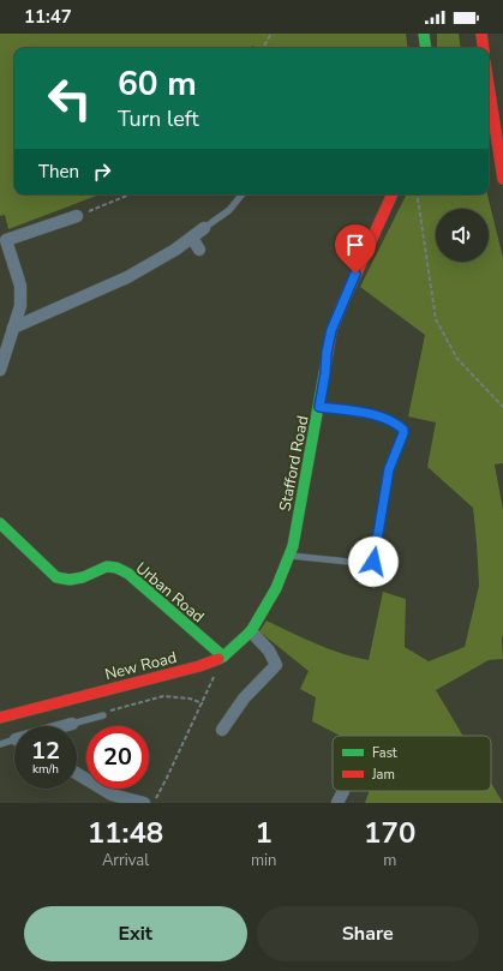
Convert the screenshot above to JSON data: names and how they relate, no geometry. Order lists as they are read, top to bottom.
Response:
{
  "streets": {
    "main road": ["Stafford Road", "Urban Road", "New Road"]
  },
  "crossings": [
    ["Stafford Road", "New Road"],
    ["Urban Road", "New Road"]
  ],
  "legend": ["Fast", "Jam"],
  "page": {
    "status": "11:47",
    "turn": ["60 m", "Turn left"],
    "then": "Then",
    "speed": "12 km/h",
    "limit": "20",
    "eta": [
      "11:48",
      "Arrival",
      "1",
      "min",
      "170",
      "m"
    ],
    "buttons": ["Exit", "Share"]
  }
}
